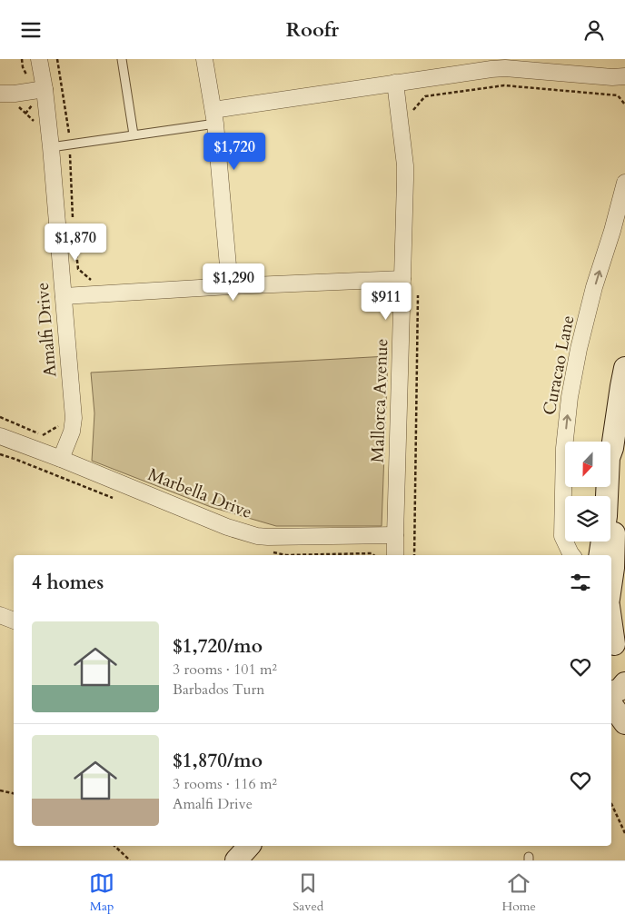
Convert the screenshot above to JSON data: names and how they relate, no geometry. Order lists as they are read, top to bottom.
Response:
{
  "streets": {
    "street": [
      "Amalfi Drive",
      "Curacao Lane",
      "Mallorca Avenue",
      "Marbella Drive"
    ]
  },
  "crossings": [
    ["Amalfi Drive", "Marbella Drive"],
    ["Mallorca Avenue", "Marbella Drive"]
  ],
  "one_way": ["Curacao Lane"],
  "north": "bottom",
  "page": {
    "header": "Roofr",
    "price": [
      "$1,720",
      "$1,870",
      "$1,290",
      "$911"
    ],
    "heading": "4 homes",
    "list": [
      {
        "name": "$1,720/mo",
        "note": "3 rooms · 101 m² · Barbados Turn"
      },
      {
        "name": "$1,870/mo",
        "note": "3 rooms · 116 m² · Amalfi Drive"
      }
    ],
    "tabs": ["Map", "Saved", "Home"]
  }
}
